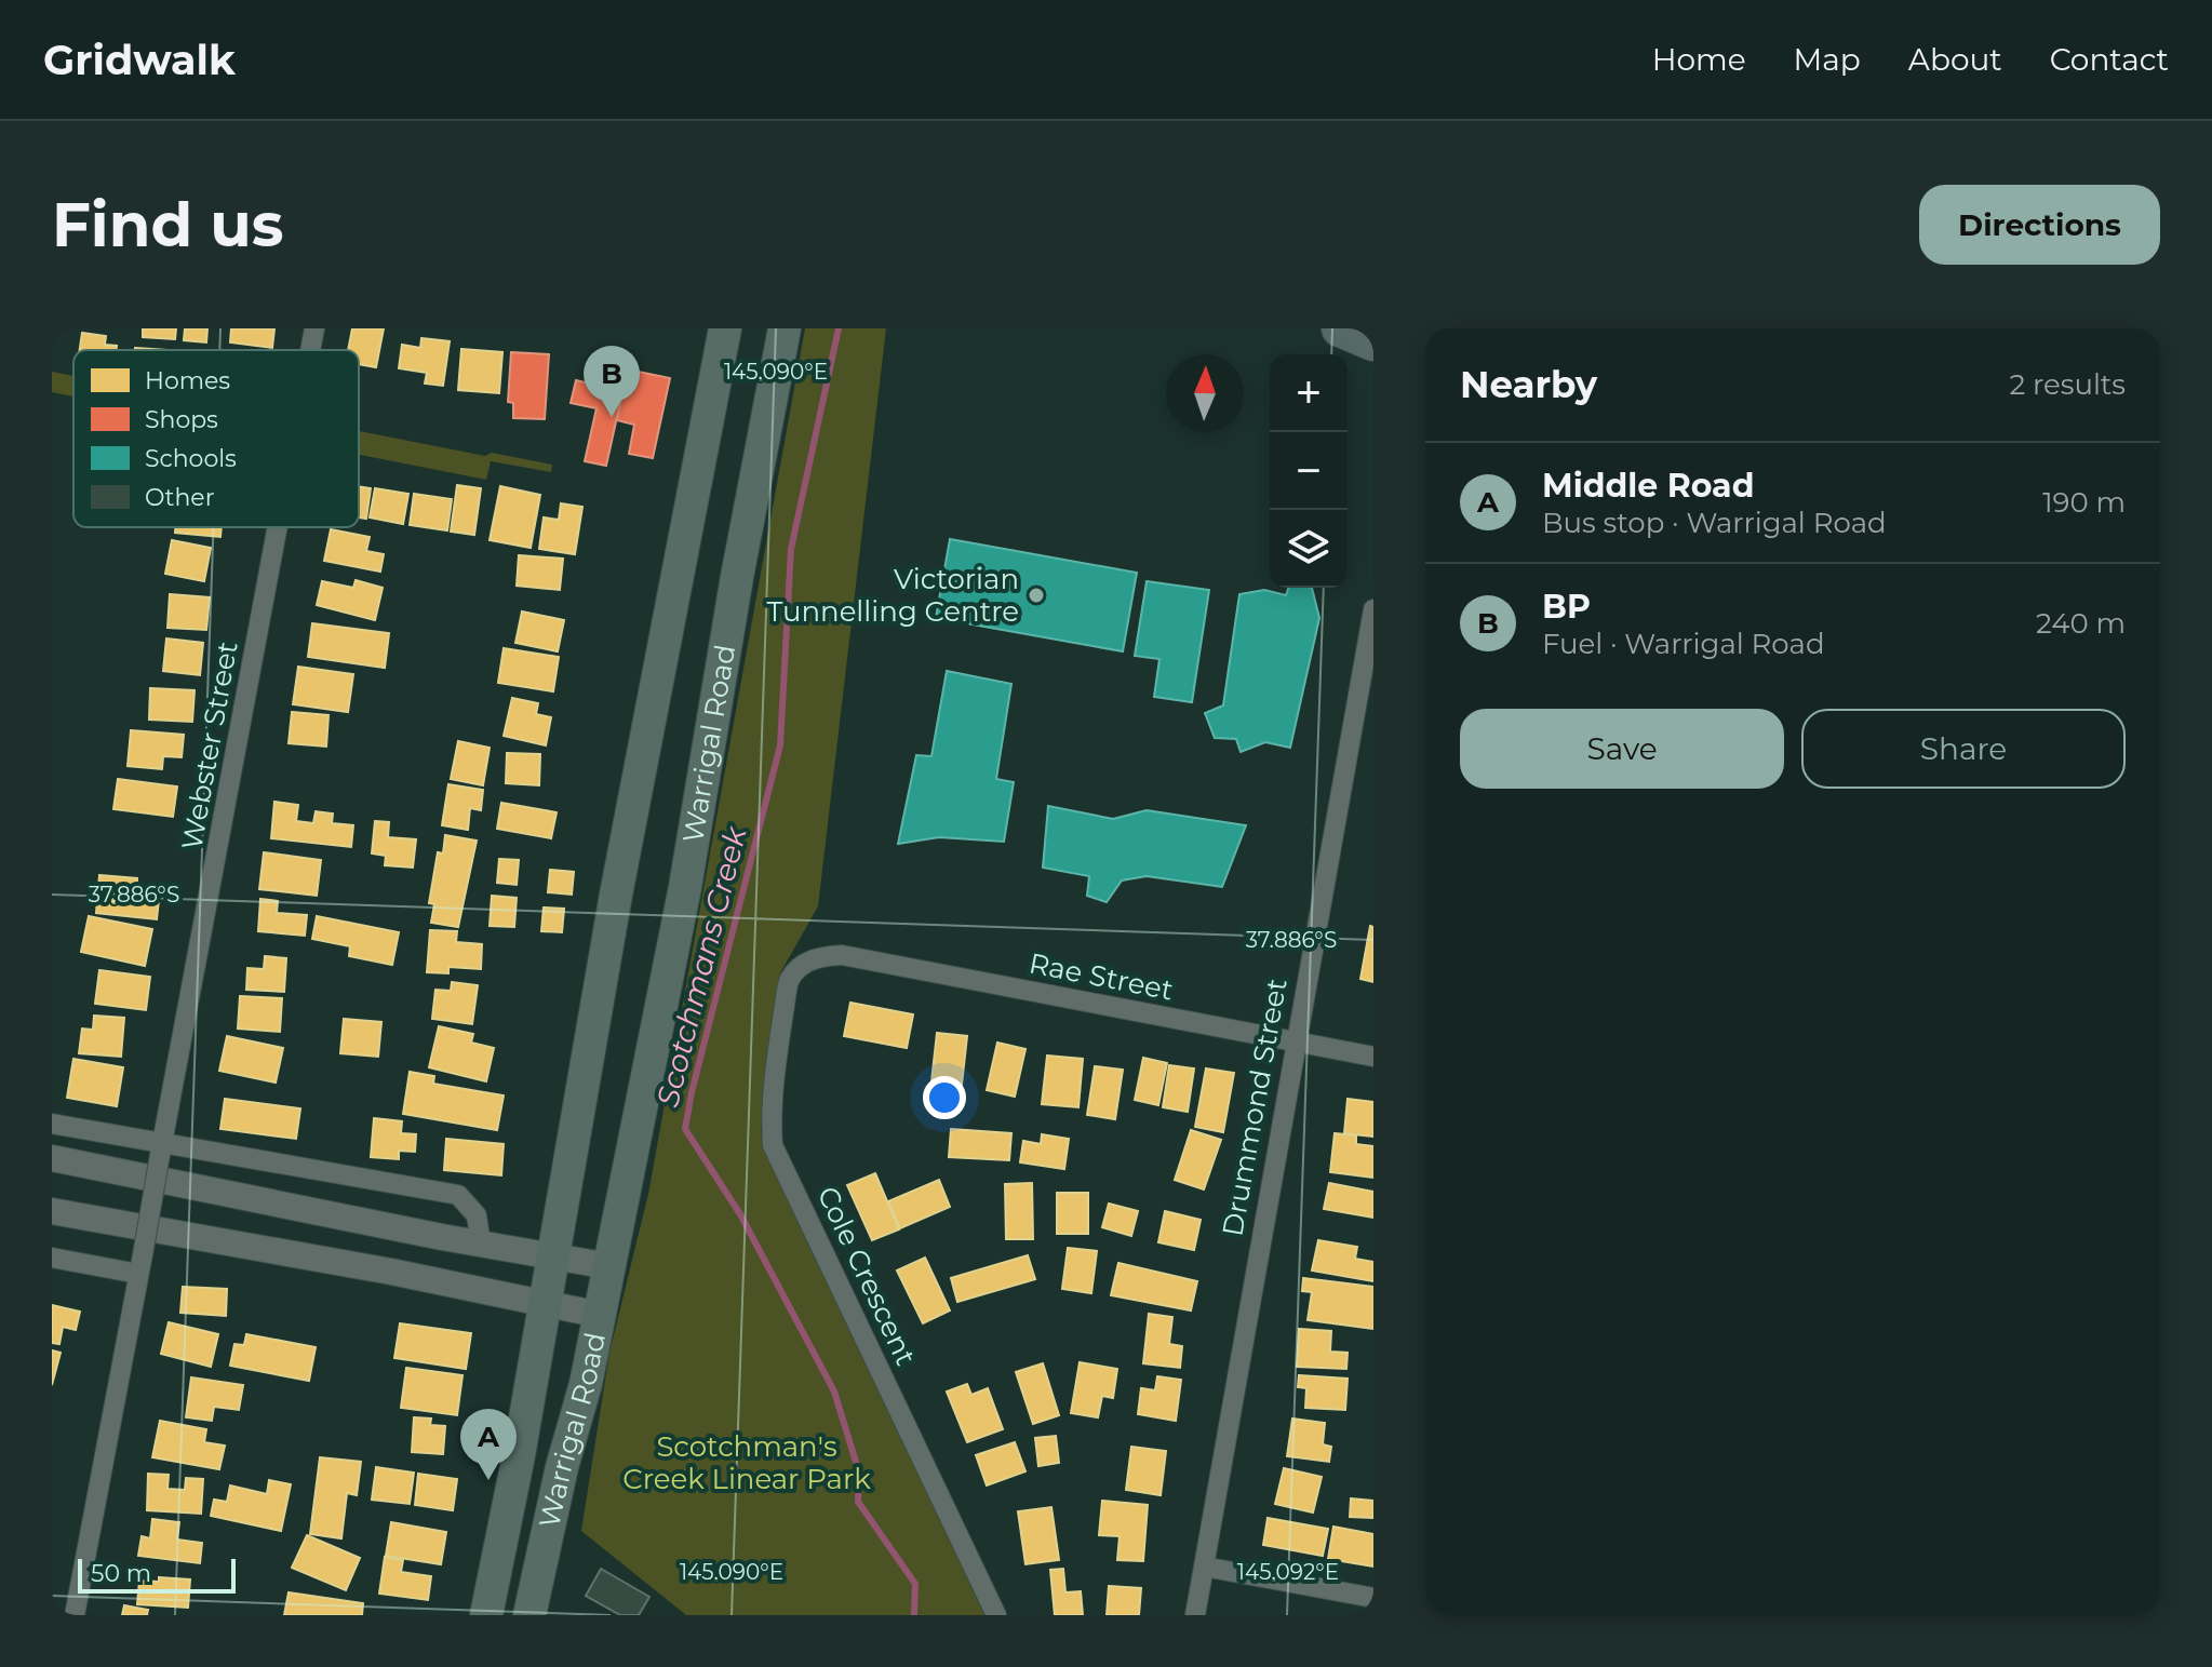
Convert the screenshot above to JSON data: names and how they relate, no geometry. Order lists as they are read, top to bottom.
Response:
{
  "streets": {
    "highway": ["Warrigal Road"],
    "street": [
      "Webster Street",
      "Rae Street",
      "Drummond Street",
      "Cole Crescent"
    ]
  },
  "crossings": [
    ["Rae Street", "Drummond Street"],
    ["Rae Street", "Cole Crescent"]
  ],
  "water": ["Scotchmans Creek"],
  "parks": ["Scotchman's Creek Linear Park"],
  "places": ["Victorian Tunnelling Centre"],
  "legend": [
    "Homes",
    "Shops",
    "Schools",
    "Other"
  ],
  "scale_bar": "50 m",
  "north": "top",
  "page": {
    "header": "Gridwalk",
    "nav": [
      "Home",
      "Map",
      "About",
      "Contact"
    ],
    "buttons": [
      "Directions",
      ["Save", "Share"]
    ],
    "title": "Find us",
    "heading": ["Nearby", "2 results"],
    "pins": ["B", "A"],
    "map_buttons": ["+", "−"],
    "list": [
      {
        "mark": "A",
        "name": "Middle Road",
        "note": "Bus stop · Warrigal Road",
        "value": "190 m"
      },
      {
        "mark": "B",
        "name": "BP",
        "note": "Fuel · Warrigal Road",
        "value": "240 m"
      }
    ],
    "scale": "50 m"
  },
  "coordinates": ["145.090°E", "37.886°S", "145.092°E"]
}
